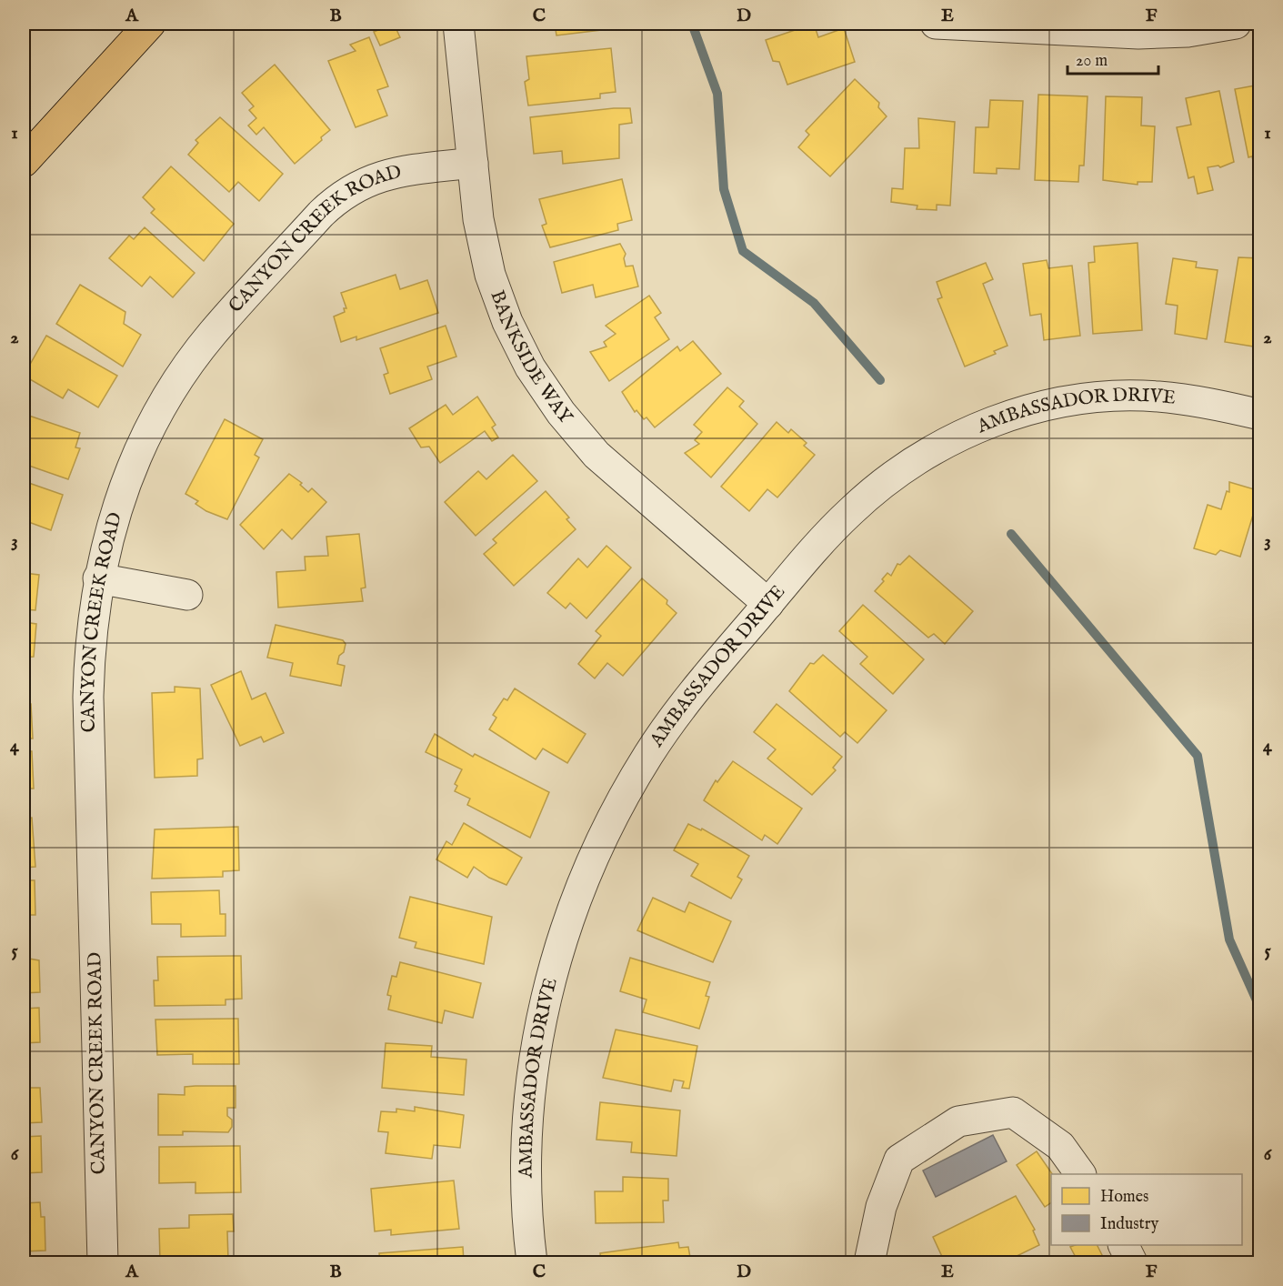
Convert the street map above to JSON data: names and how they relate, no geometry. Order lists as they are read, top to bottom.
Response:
{
  "streets": {
    "street": ["CANYON CREEK ROAD", "BANKSIDE WAY", "AMBASSADOR DRIVE"]
  },
  "crossings": [
    ["CANYON CREEK ROAD", "BANKSIDE WAY"],
    ["BANKSIDE WAY", "AMBASSADOR DRIVE"]
  ],
  "legend": ["Homes", "Industry"],
  "scale_bar": "20 m",
  "grid": {
    "columns": [
      "A",
      "B",
      "C",
      "D",
      "E",
      "F"
    ],
    "rows": [
      "1",
      "2",
      "3",
      "4",
      "5",
      "6"
    ]
  }
}
